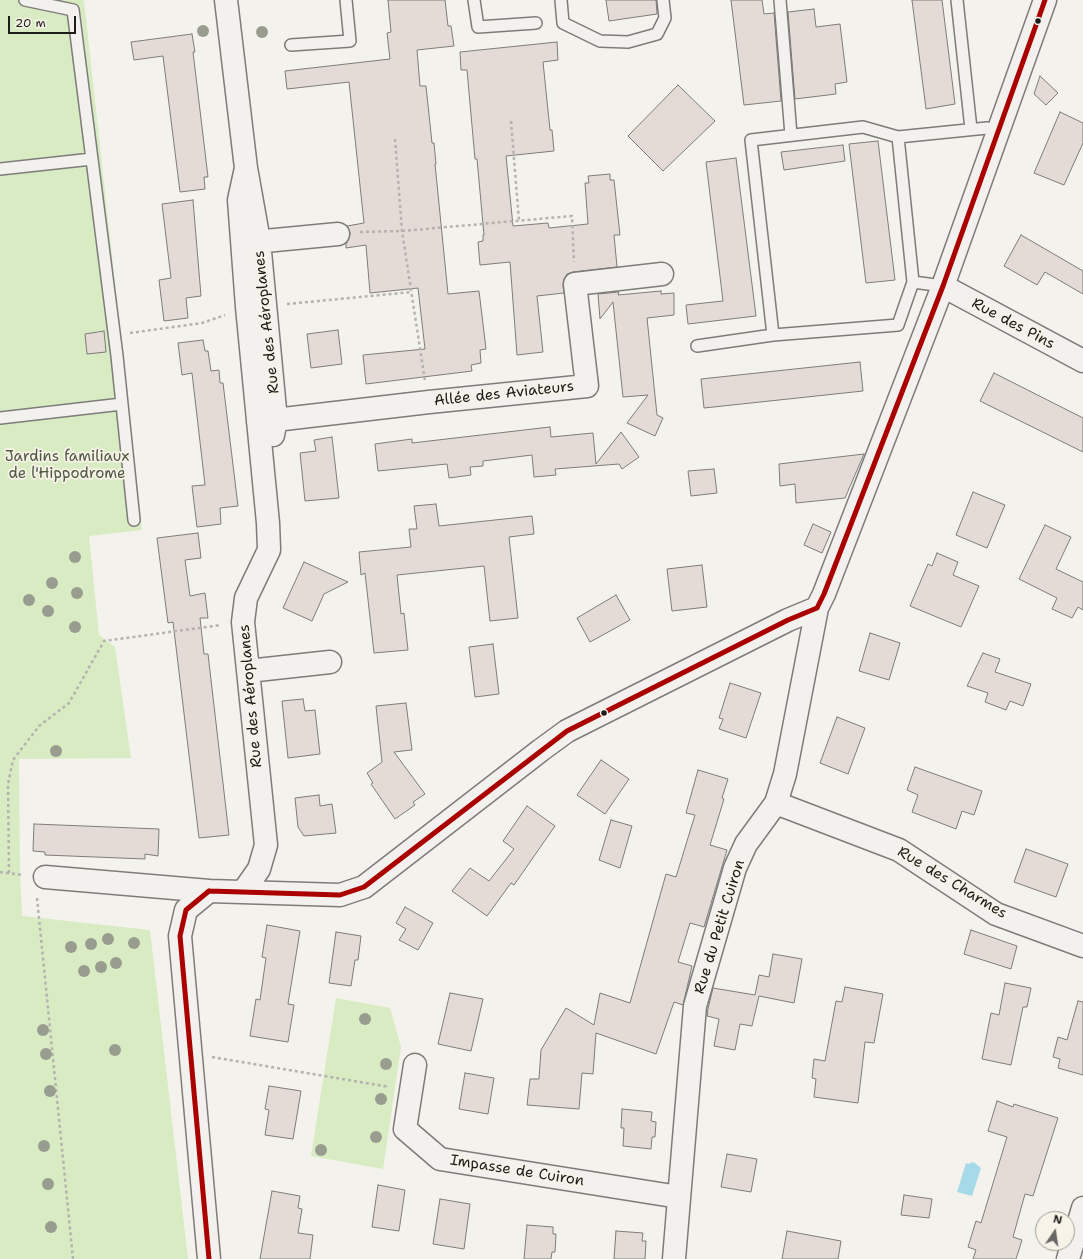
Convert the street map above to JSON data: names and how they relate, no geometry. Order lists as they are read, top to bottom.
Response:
{
  "streets": {
    "street": [
      "Rue des Aéroplanes",
      "Rue des Pins",
      "Allée des Aviateurs",
      "Rue des Charmes",
      "Rue du Petit Cuiron",
      "Impasse de Cuiron"
    ]
  },
  "crossings": [
    ["Rue des Aéroplanes", "Allée des Aviateurs"],
    ["Rue des Pins", "Rue du Petit Cuiron"],
    ["Rue des Charmes", "Rue du Petit Cuiron"],
    ["Rue du Petit Cuiron", "Impasse de Cuiron"]
  ],
  "parks": ["Jardins familiaux de l'Hippodrome"],
  "scale_bar": "20 m",
  "north": "top"
}
